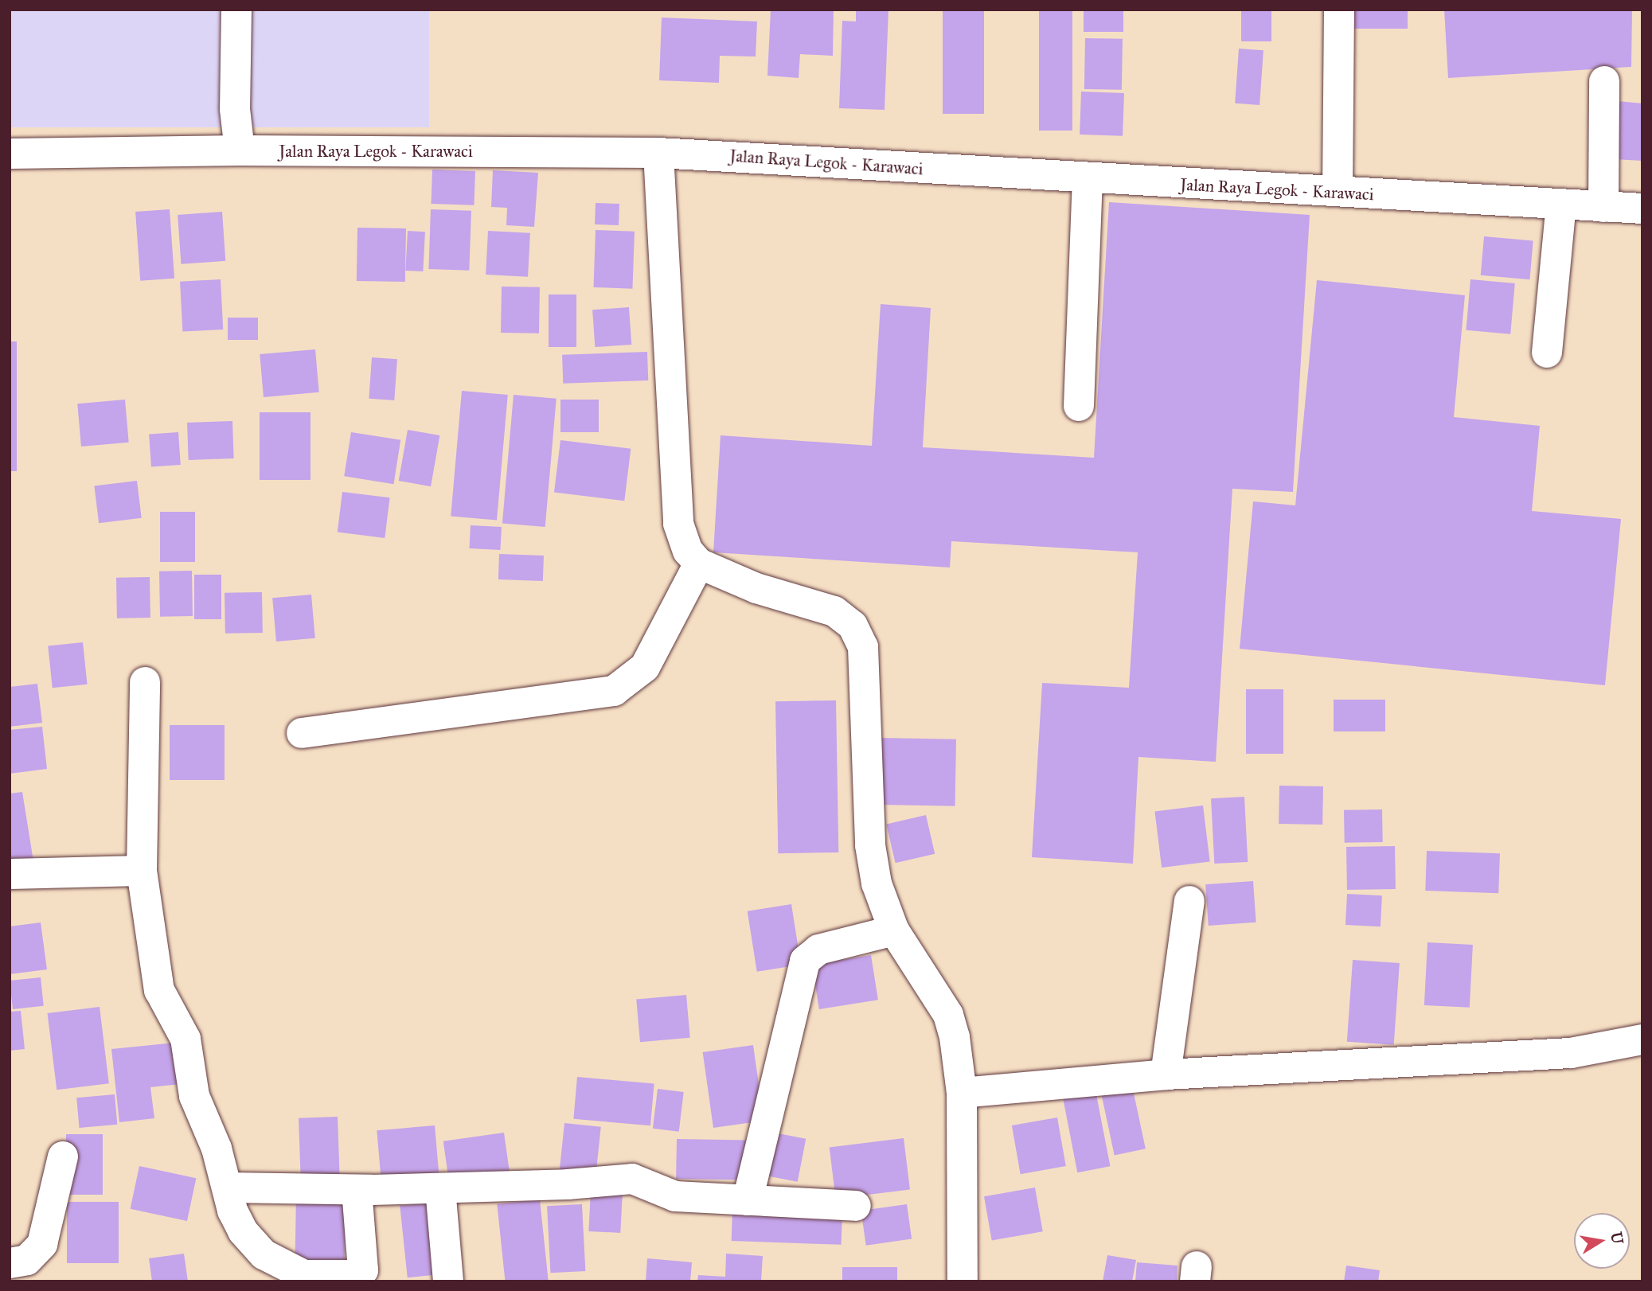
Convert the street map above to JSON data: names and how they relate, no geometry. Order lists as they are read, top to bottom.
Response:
{
  "streets": {
    "street": ["Jalan Raya Legok - Karawaci"]
  },
  "north": "right"
}
